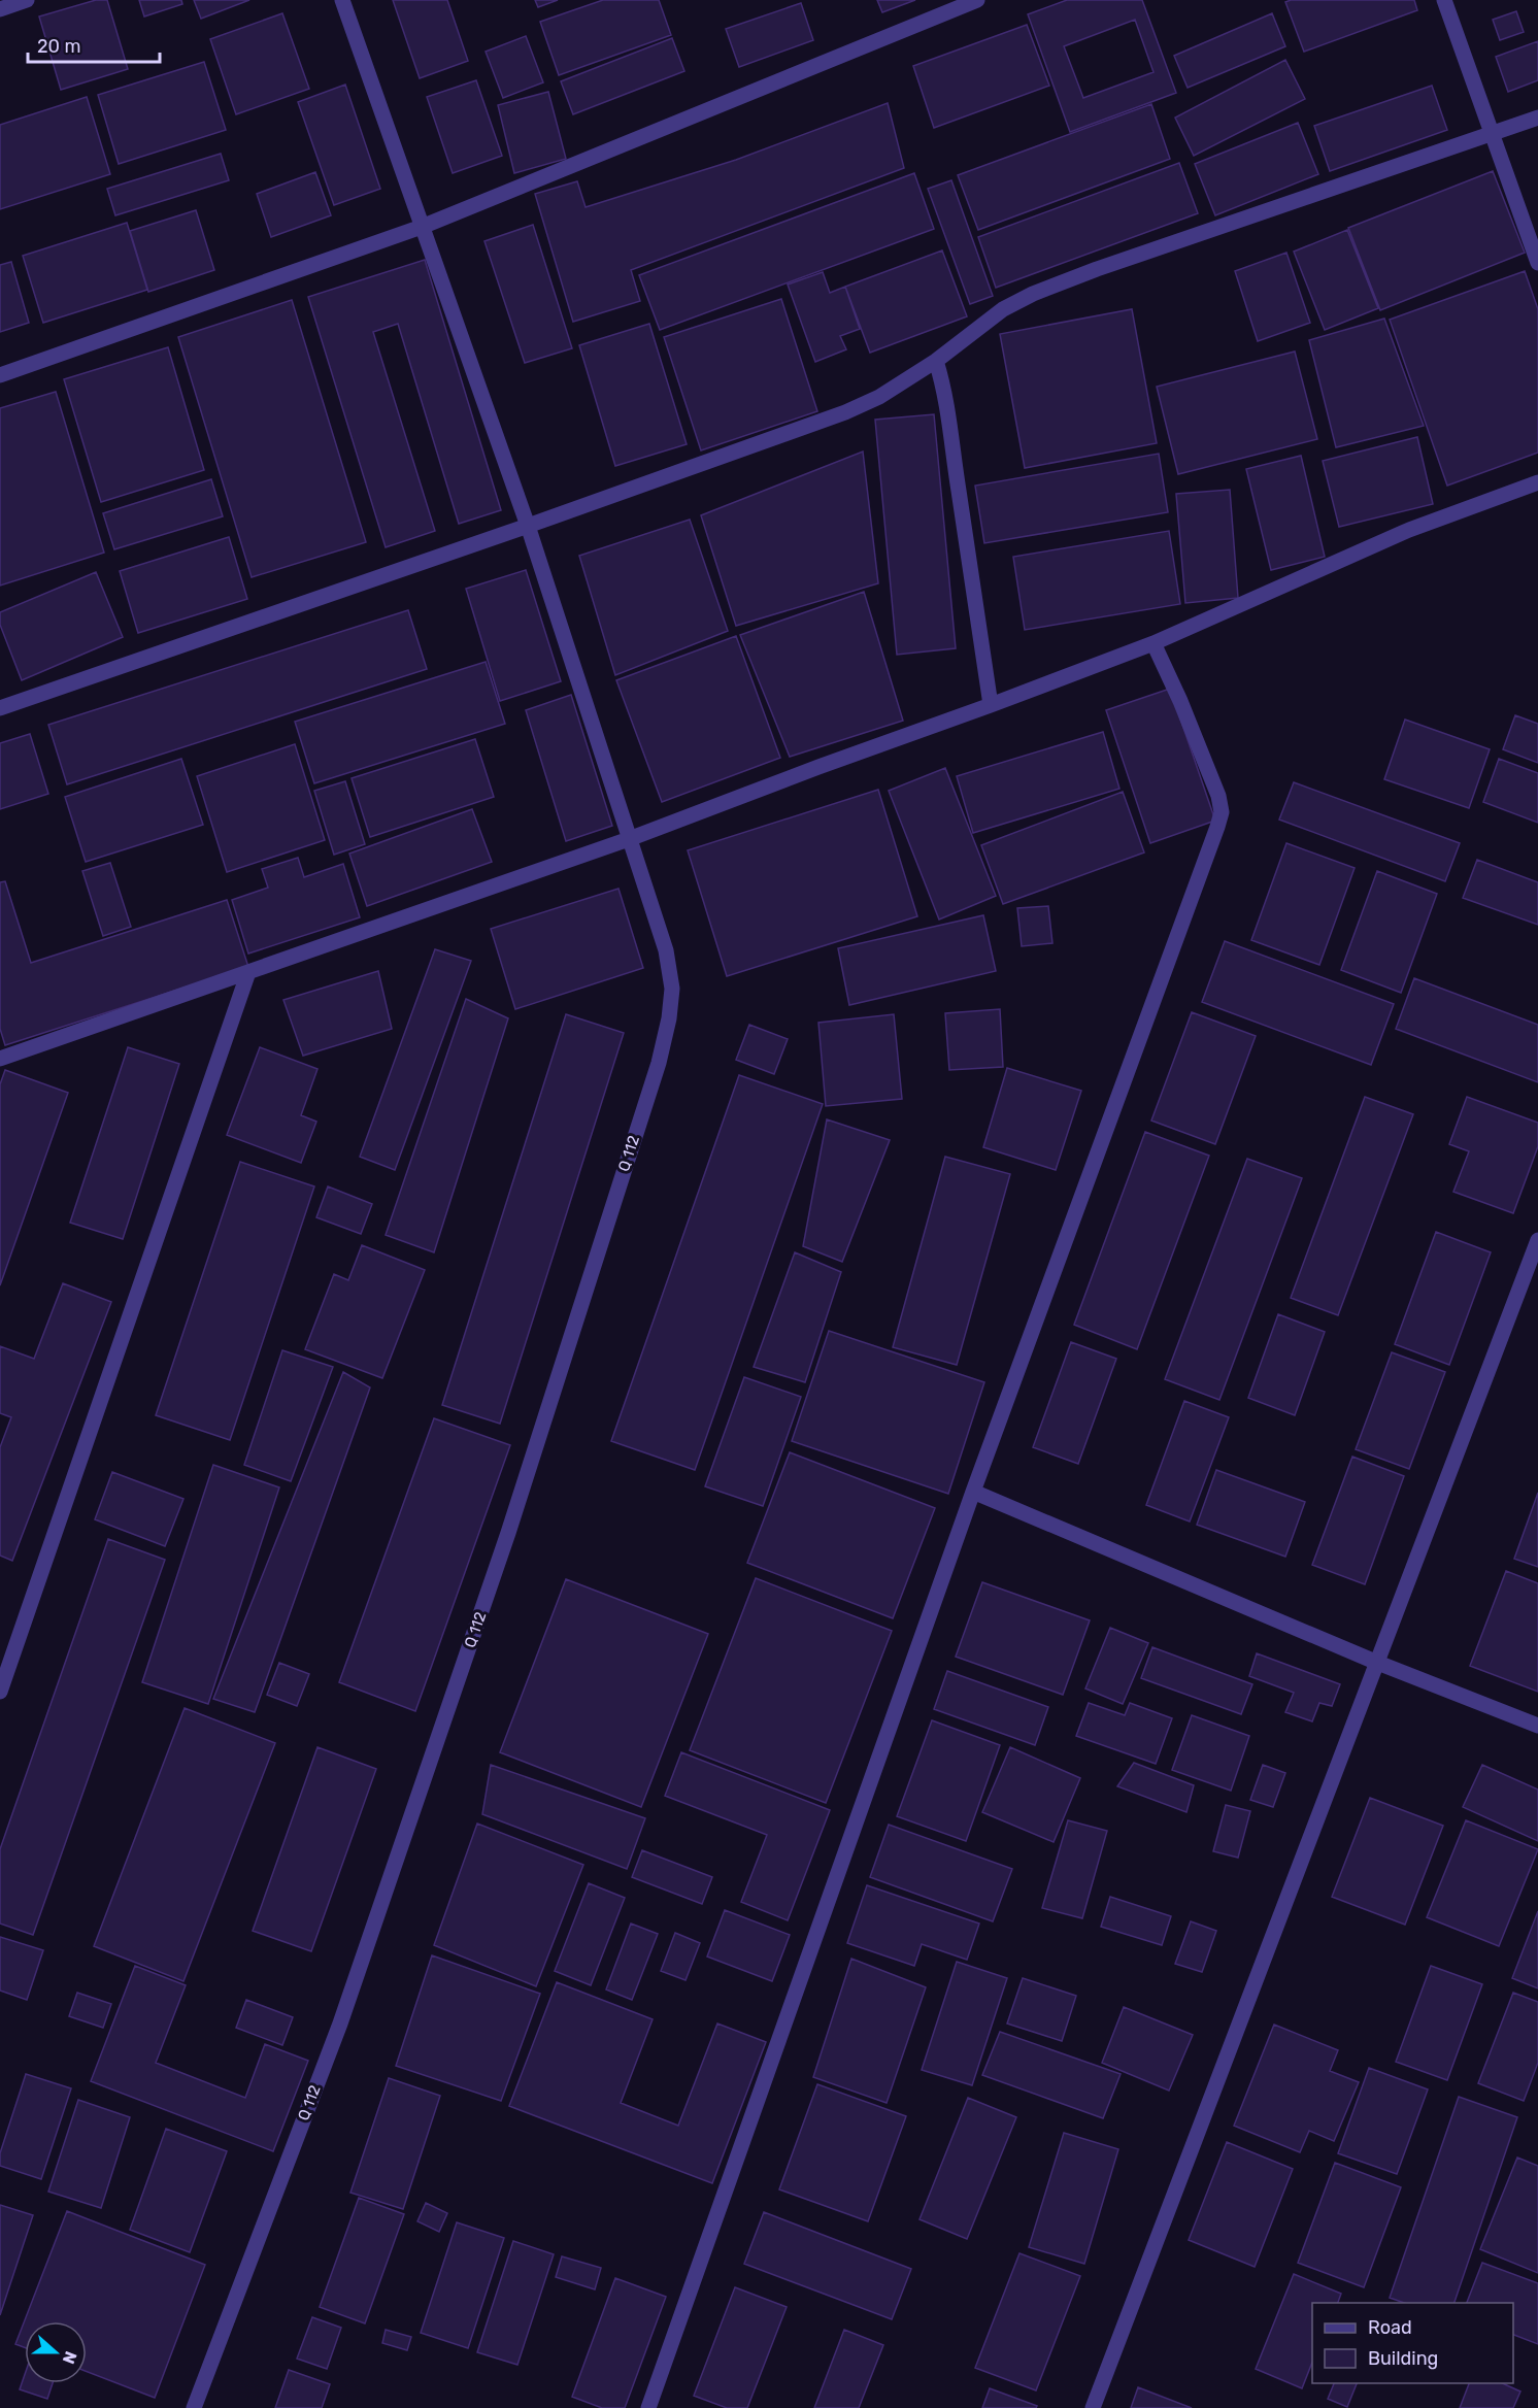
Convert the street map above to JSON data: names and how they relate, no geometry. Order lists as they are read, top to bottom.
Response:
{
  "streets": {
    "street": ["Q 112"]
  },
  "legend": ["Road", "Building"],
  "scale_bar": "20 m",
  "north": "right"
}
